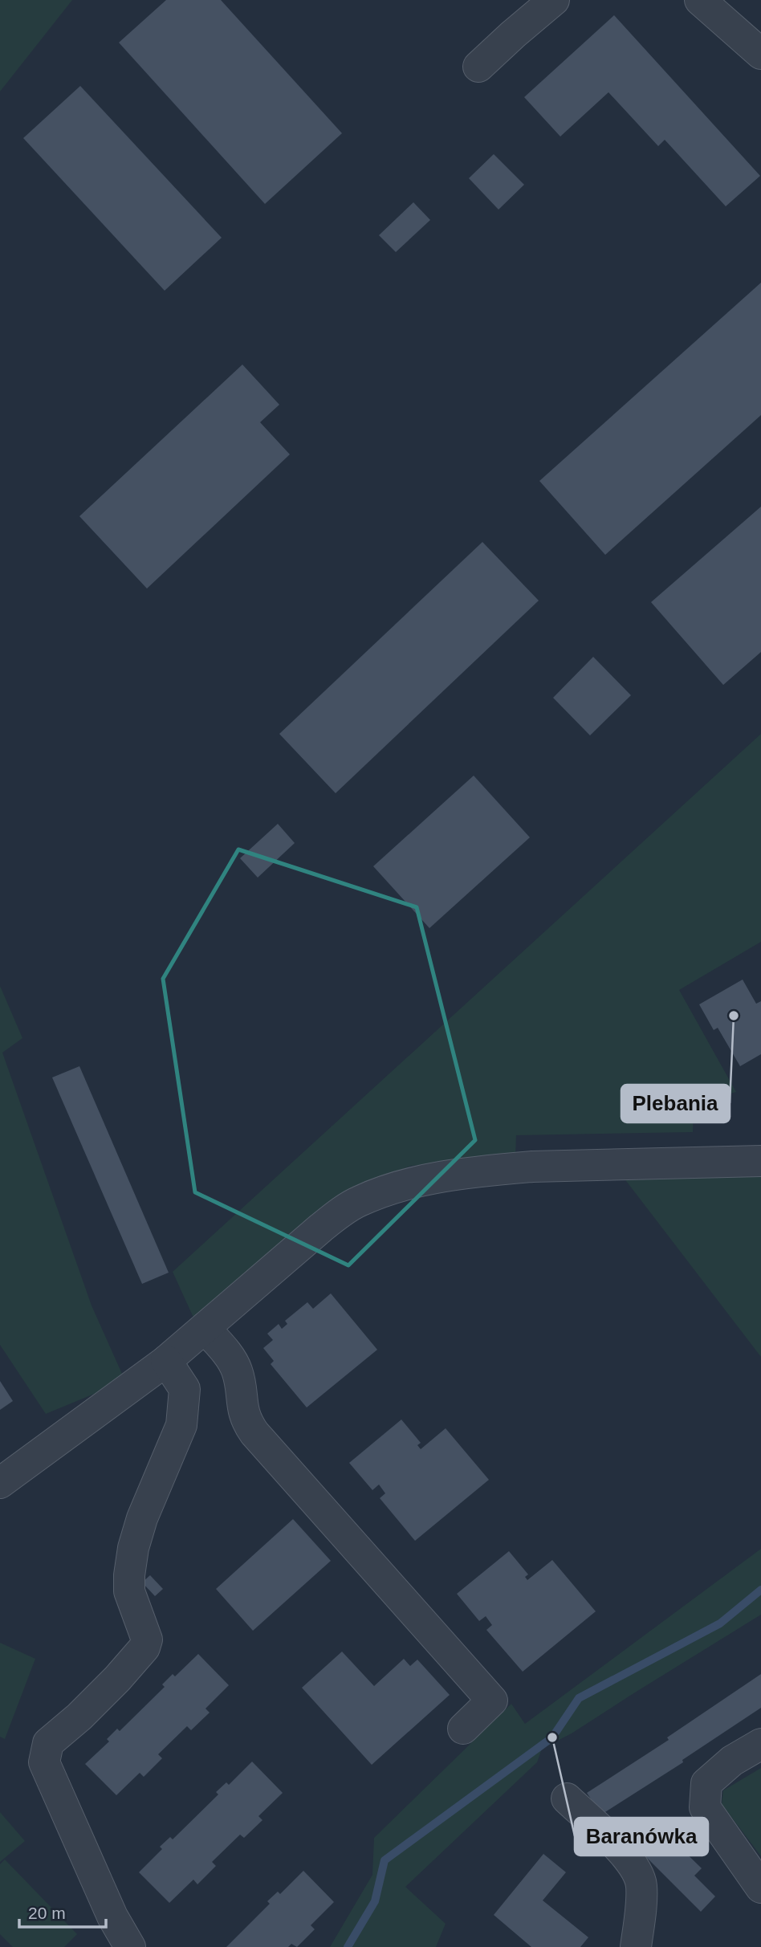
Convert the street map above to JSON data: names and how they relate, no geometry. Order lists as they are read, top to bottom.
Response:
{
  "places": ["Plebania", "Baranówka"],
  "scale_bar": "20 m"
}
